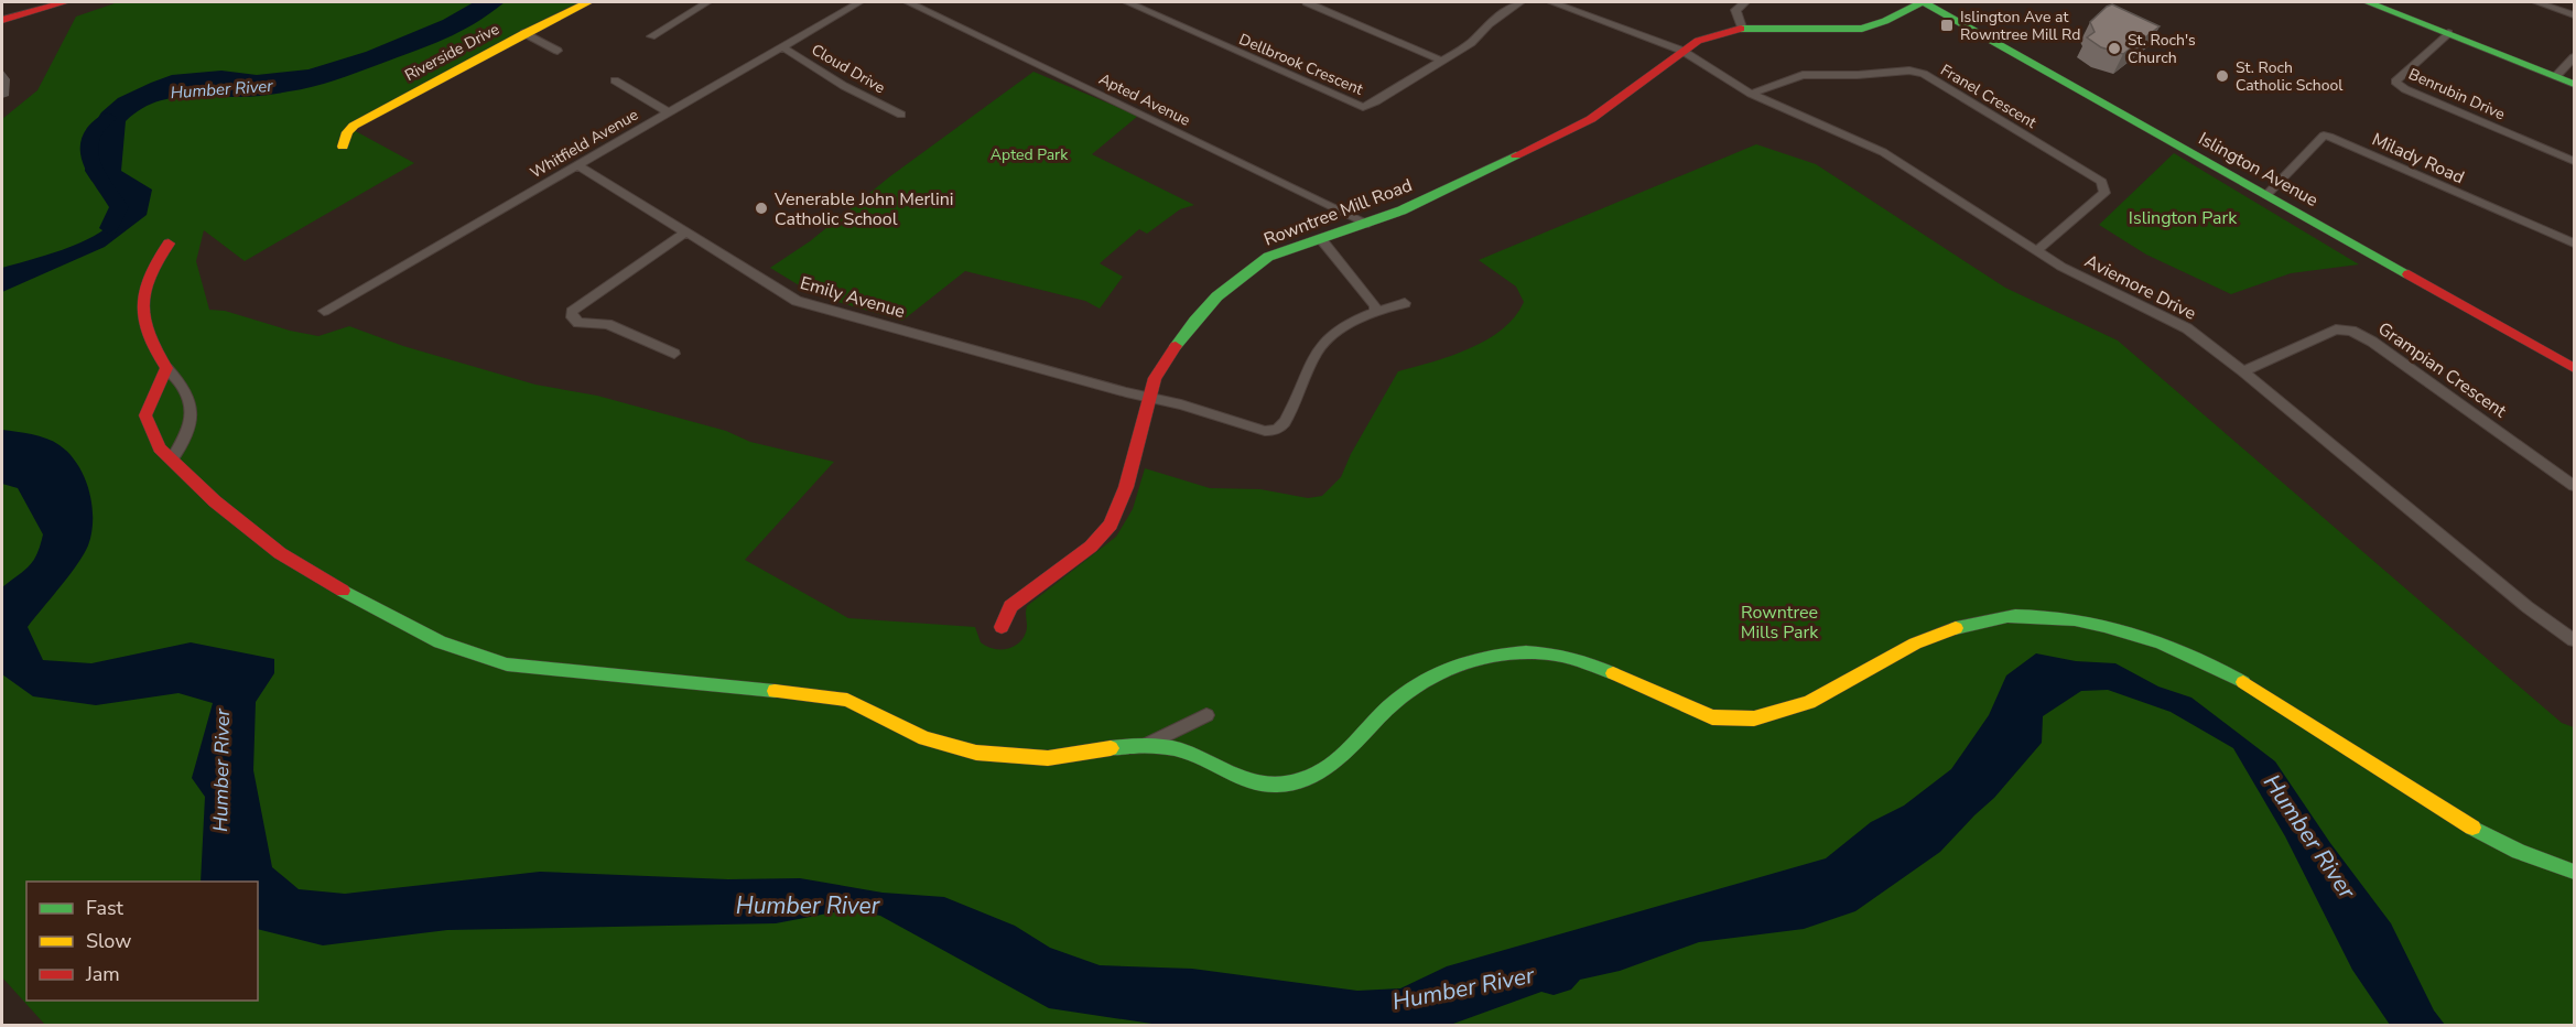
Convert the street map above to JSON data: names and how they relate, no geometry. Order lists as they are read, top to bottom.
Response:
{
  "streets": {
    "street": [
      "Riverside Drive",
      "Dellbrook Crescent",
      "Cloud Drive",
      "Benrubin Drive",
      "Franel Crescent",
      "Apted Avenue",
      "Whitfield Avenue",
      "Milady Road",
      "Islington Avenue",
      "Rowntree Mill Road",
      "Aviemore Drive",
      "Emily Avenue",
      "Grampian Crescent"
    ]
  },
  "crossings": [
    ["Cloud Drive", "Whitfield Avenue"],
    ["Franel Crescent", "Aviemore Drive"],
    ["Apted Avenue", "Rowntree Mill Road"],
    ["Whitfield Avenue", "Emily Avenue"],
    ["Milady Road", "Islington Avenue"],
    ["Islington Avenue", "Rowntree Mill Road"],
    ["Rowntree Mill Road", "Aviemore Drive"],
    ["Rowntree Mill Road", "Emily Avenue"],
    ["Aviemore Drive", "Grampian Crescent"]
  ],
  "water": ["Humber River"],
  "parks": ["Apted Park", "Islington Park", "Rowntree Mills Park"],
  "places": {
    "transit": ["Islington Ave at Rowntree Mill Rd"],
    "other": ["St. Roch's Church", "St. Roch Catholic School", "Venerable John Merlini Catholic School"]
  },
  "legend": ["Fast", "Slow", "Jam"]
}
